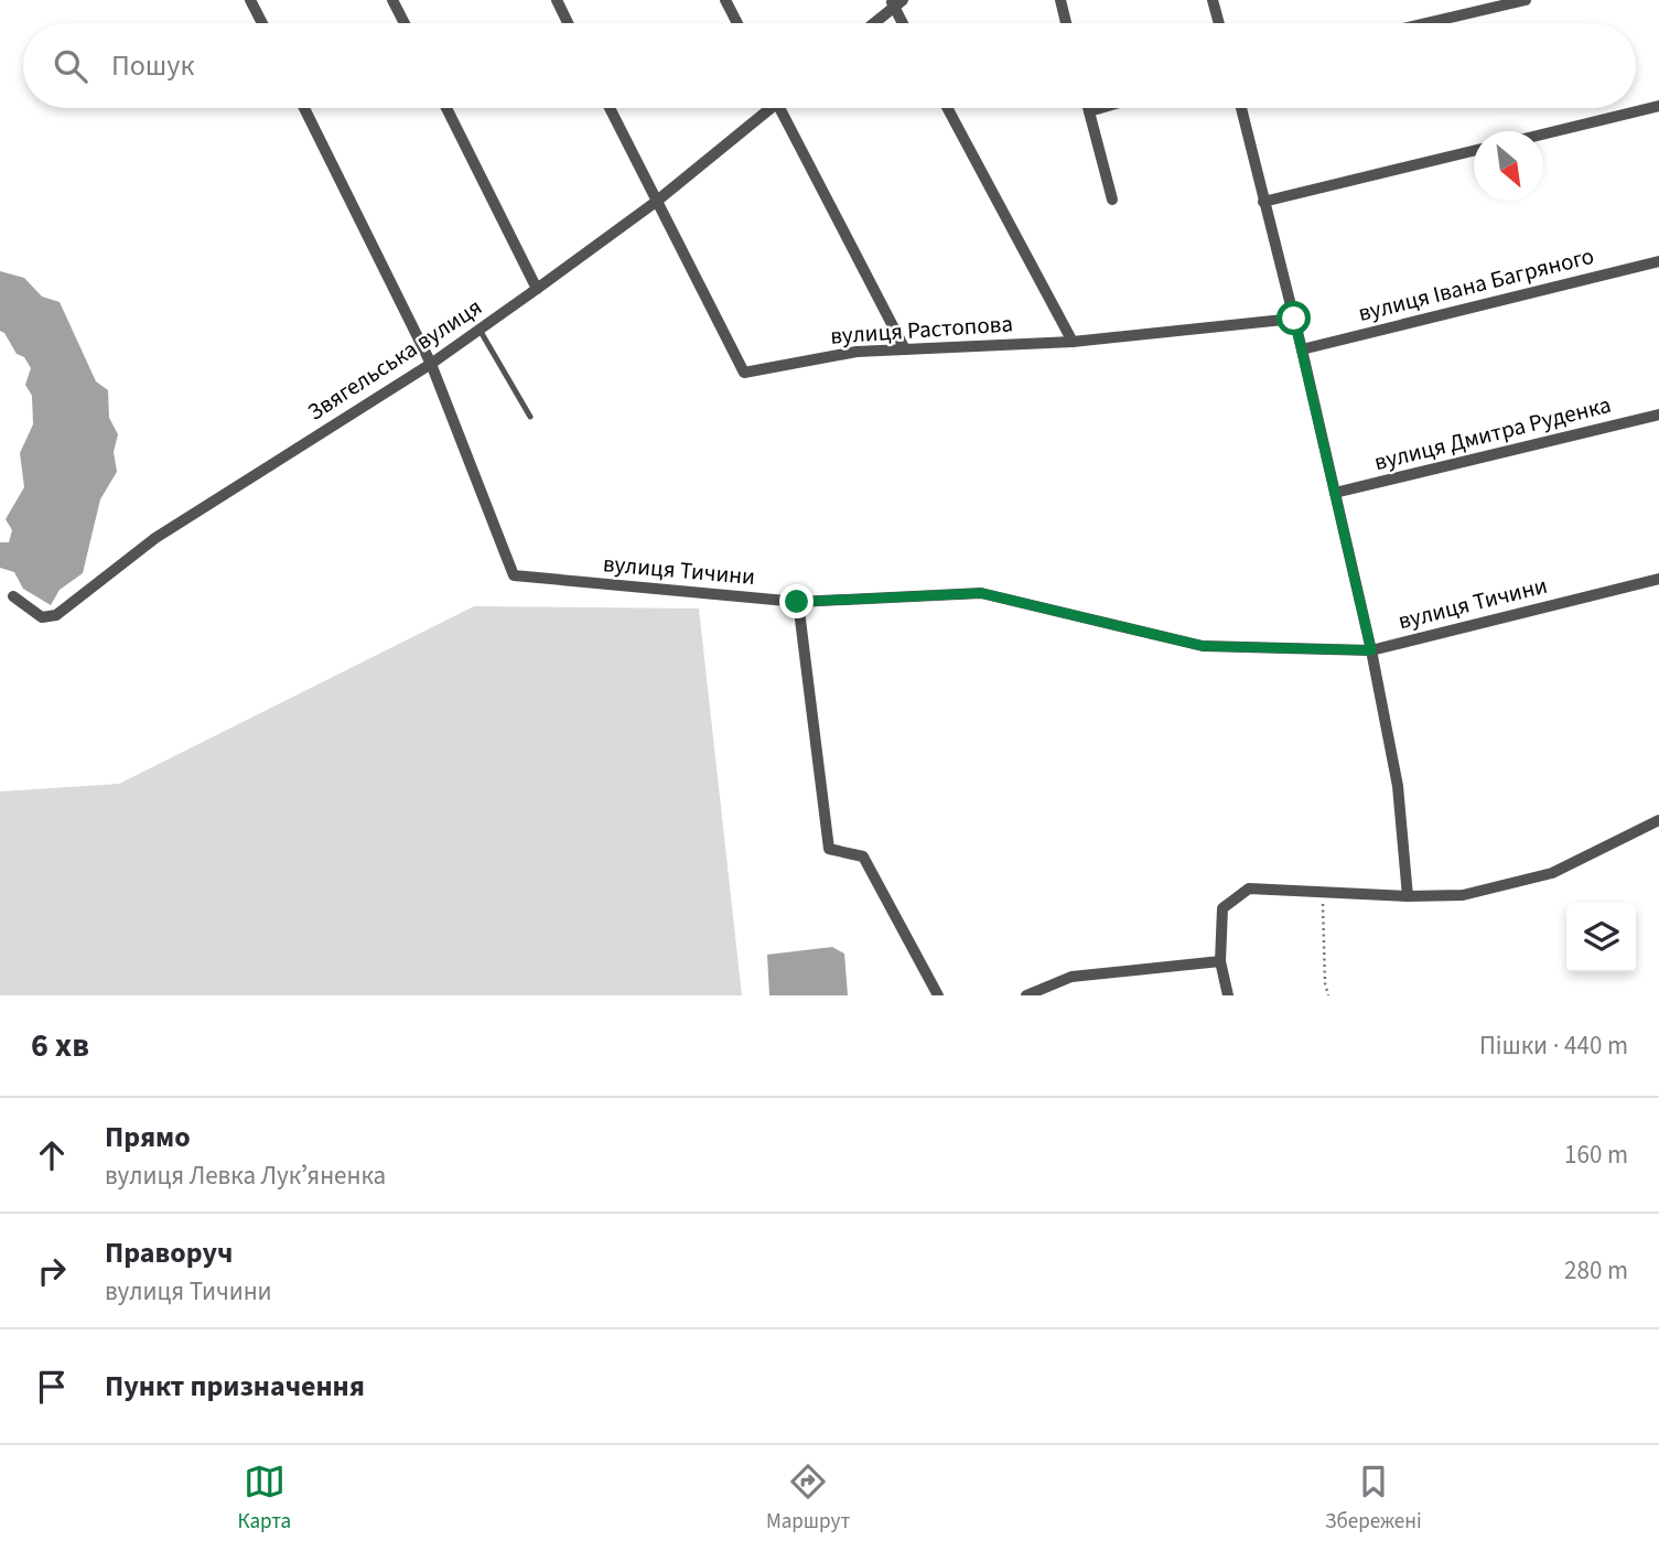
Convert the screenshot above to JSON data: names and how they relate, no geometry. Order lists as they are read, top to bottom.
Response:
{
  "streets": {
    "street": [
      "вулиця Івана Багряного",
      "вулиця Растопова",
      "Звягельська вулиця",
      "вулиця Дмитра Руденка",
      "вулиця Тичини"
    ]
  },
  "crossings": [
    ["вулиця Растопова", "Звягельська вулиця"],
    ["Звягельська вулиця", "вулиця Тичини"]
  ],
  "north": "bottom right",
  "page": {
    "search": "Пошук",
    "heading": ["6 хв", "Пішки · 440 m"],
    "list": [
      ["Прямо", "вулиця Левка Лукʼяненка", "160 m"],
      ["Праворуч", "вулиця Тичини", "280 m"],
      "Пункт призначення"
    ],
    "nav": ["Карта", "Маршрут", "Збережені"]
  }
}
